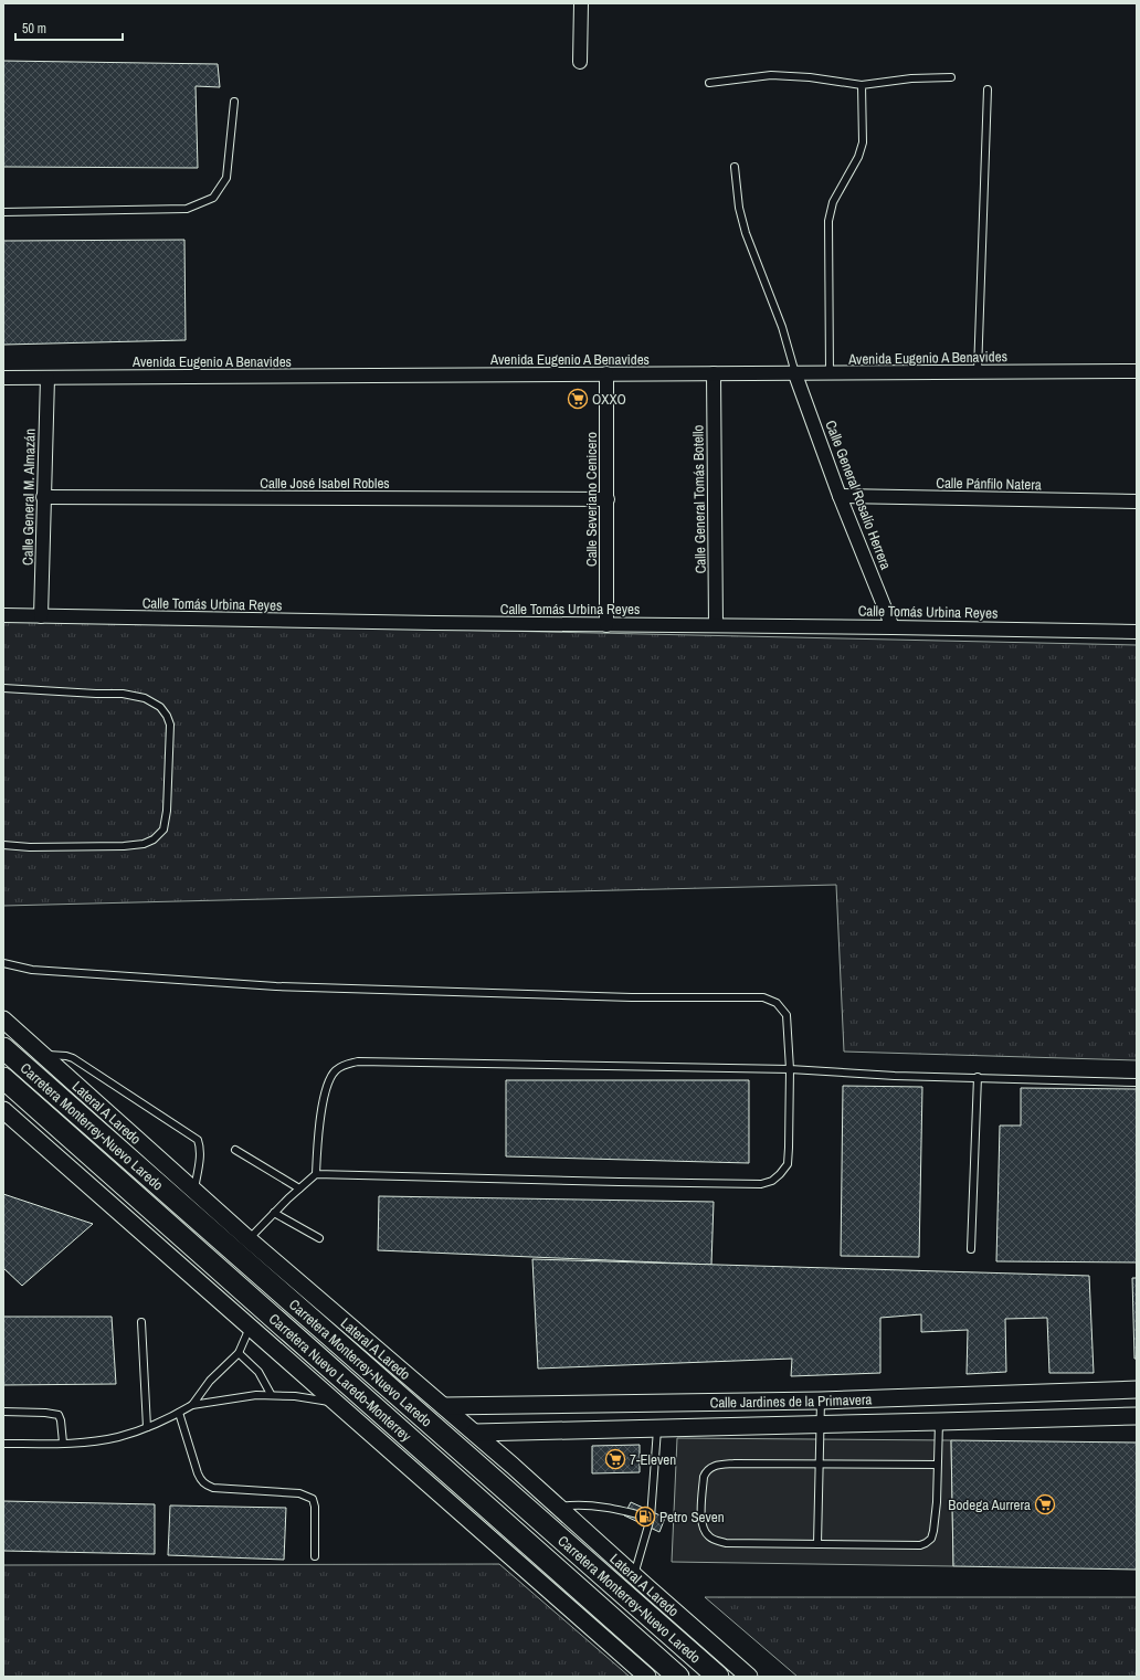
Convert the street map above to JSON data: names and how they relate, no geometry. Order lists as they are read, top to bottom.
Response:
{
  "streets": {
    "highway": ["Carretera Monterrey-Nuevo Laredo", "Carretera Nuevo Laredo-Monterrey"],
    "street": [
      "Avenida Eugenio A Benavides",
      "Calle José Isabel Robles",
      "Calle Pánfilo Natera",
      "Calle General Rosalío Herrera",
      "Calle General M. Almazán",
      "Calle Severiano Cenicero",
      "Calle General Tomás Botello",
      "Calle Tomás Urbina Reyes",
      "Lateral A Laredo",
      "Calle Jardines de la Primavera"
    ]
  },
  "crossings": [
    ["Avenida Eugenio A Benavides", "Calle General Rosalío Herrera"],
    ["Avenida Eugenio A Benavides", "Calle General M. Almazán"],
    ["Avenida Eugenio A Benavides", "Calle Severiano Cenicero"],
    ["Avenida Eugenio A Benavides", "Calle General Tomás Botello"],
    ["Calle José Isabel Robles", "Calle General M. Almazán"],
    ["Calle José Isabel Robles", "Calle Severiano Cenicero"],
    ["Calle Pánfilo Natera", "Calle General Rosalío Herrera"],
    ["Calle General Rosalío Herrera", "Calle Tomás Urbina Reyes"],
    ["Calle General M. Almazán", "Calle Tomás Urbina Reyes"],
    ["Calle Severiano Cenicero", "Calle Tomás Urbina Reyes"],
    ["Calle General Tomás Botello", "Calle Tomás Urbina Reyes"],
    ["Lateral A Laredo", "Carretera Monterrey-Nuevo Laredo"],
    ["Lateral A Laredo", "Calle Jardines de la Primavera"]
  ],
  "places": {
    "supermarket": ["OXXO", "7-Eleven", "Bodega Aurrera"],
    "fuel station": ["Petro Seven"]
  },
  "scale_bar": "50 m"
}
